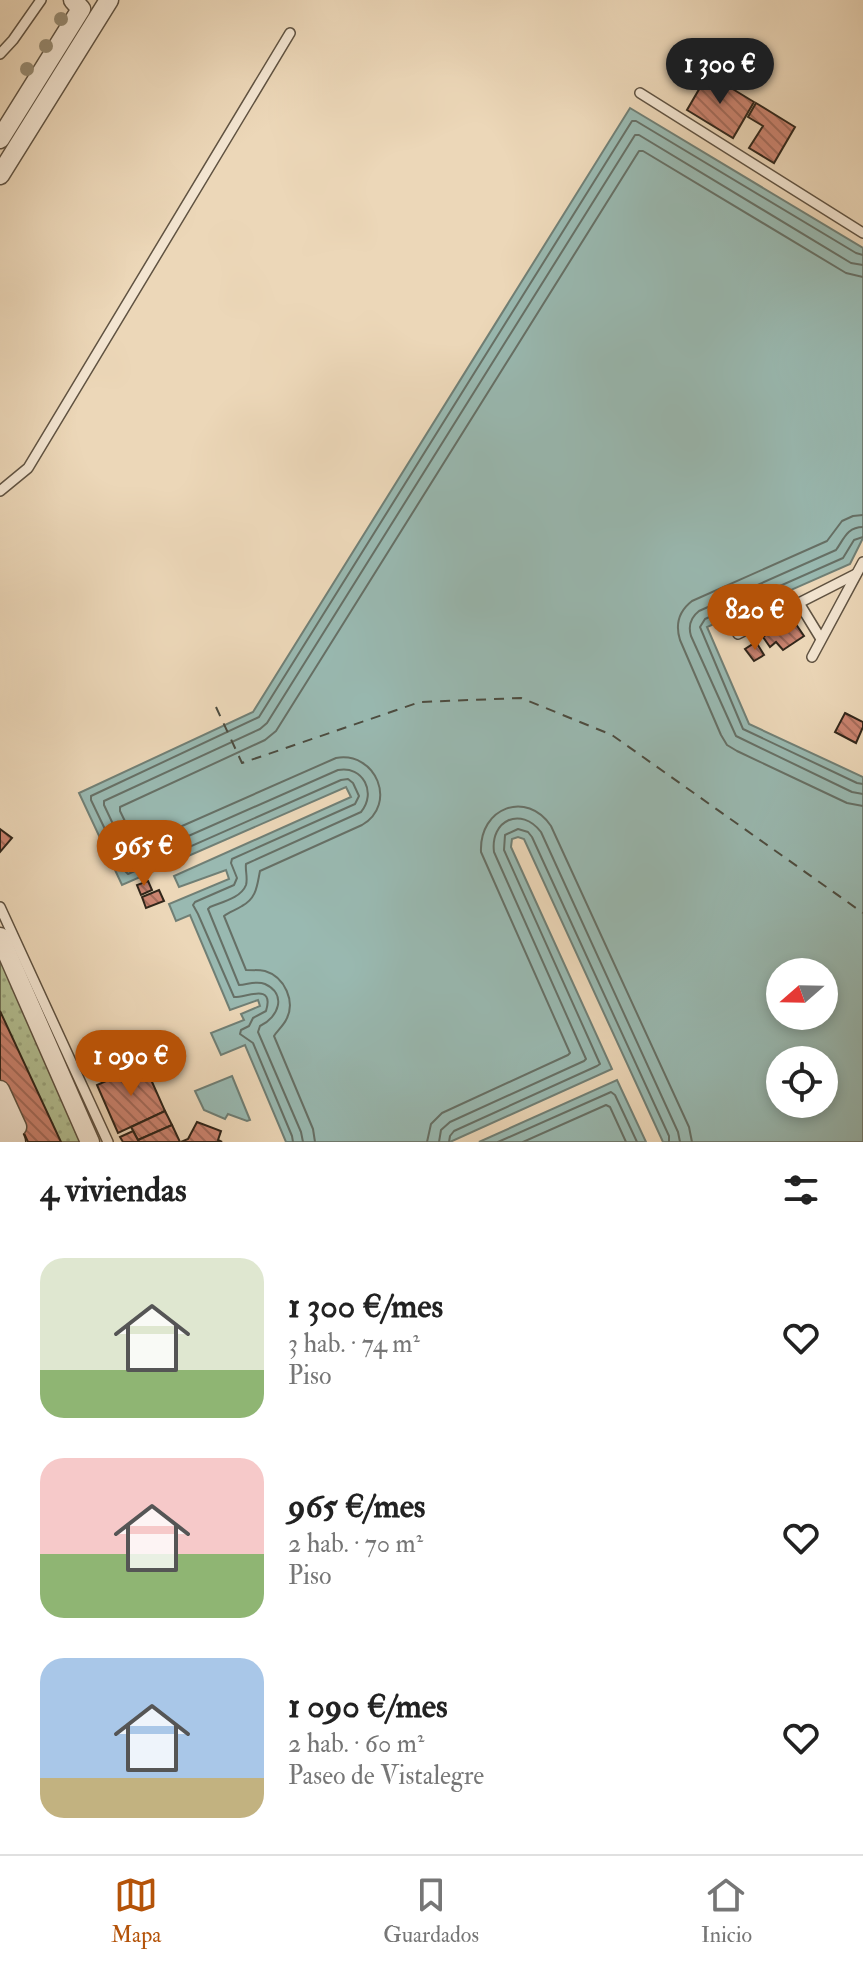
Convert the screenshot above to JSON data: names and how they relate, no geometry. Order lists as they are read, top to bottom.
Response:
{
  "north": "left",
  "page": {
    "price": [
      "1 300 €",
      "820 €",
      "965 €",
      "1 090 €"
    ],
    "heading": "4 viviendas",
    "list": [
      {
        "name": "1 300 €/mes",
        "note": "3 hab. · 74 m² · Piso"
      },
      {
        "name": "965 €/mes",
        "note": "2 hab. · 70 m² · Piso"
      },
      {
        "name": "1 090 €/mes",
        "note": "2 hab. · 60 m² · Paseo de Vistalegre"
      }
    ],
    "tabs": ["Mapa", "Guardados", "Inicio"]
  }
}
